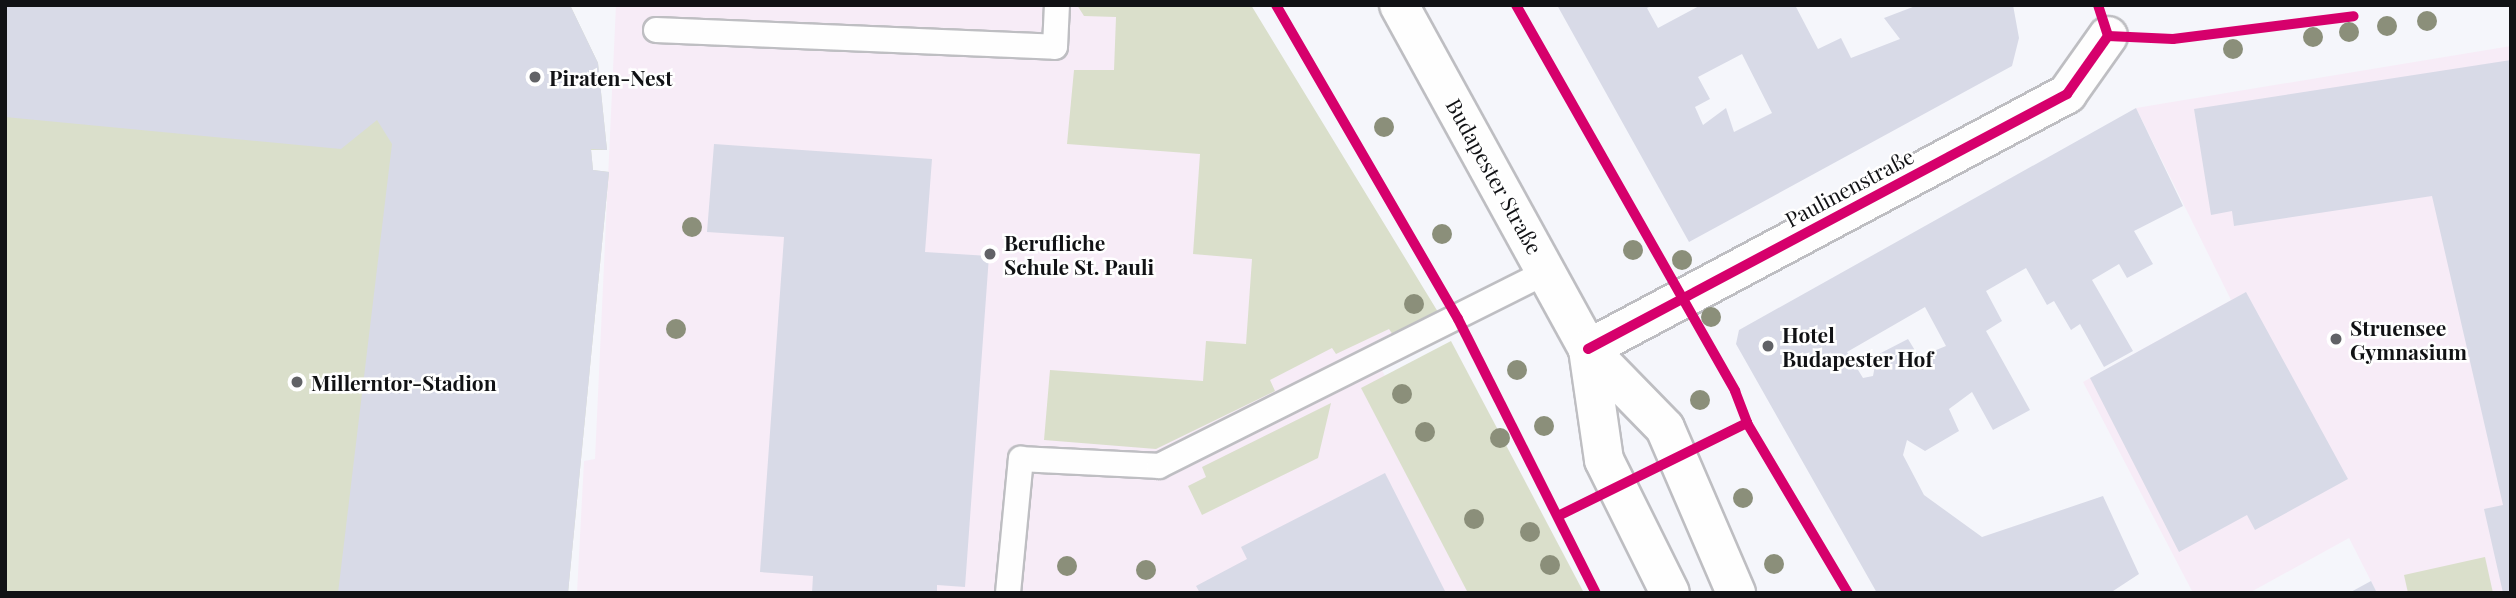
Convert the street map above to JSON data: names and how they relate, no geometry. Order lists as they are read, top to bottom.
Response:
{
  "streets": {
    "main road": ["Budapester Straße", "Paulinenstraße"]
  },
  "crossings": [
    ["Budapester Straße", "Paulinenstraße"]
  ],
  "places": [
    "Piraten-Nest",
    "Berufliche Schule St. Pauli",
    "Struensee Gymnasium",
    "Hotel Budapester Hof",
    "Millerntor-Stadion"
  ]
}
